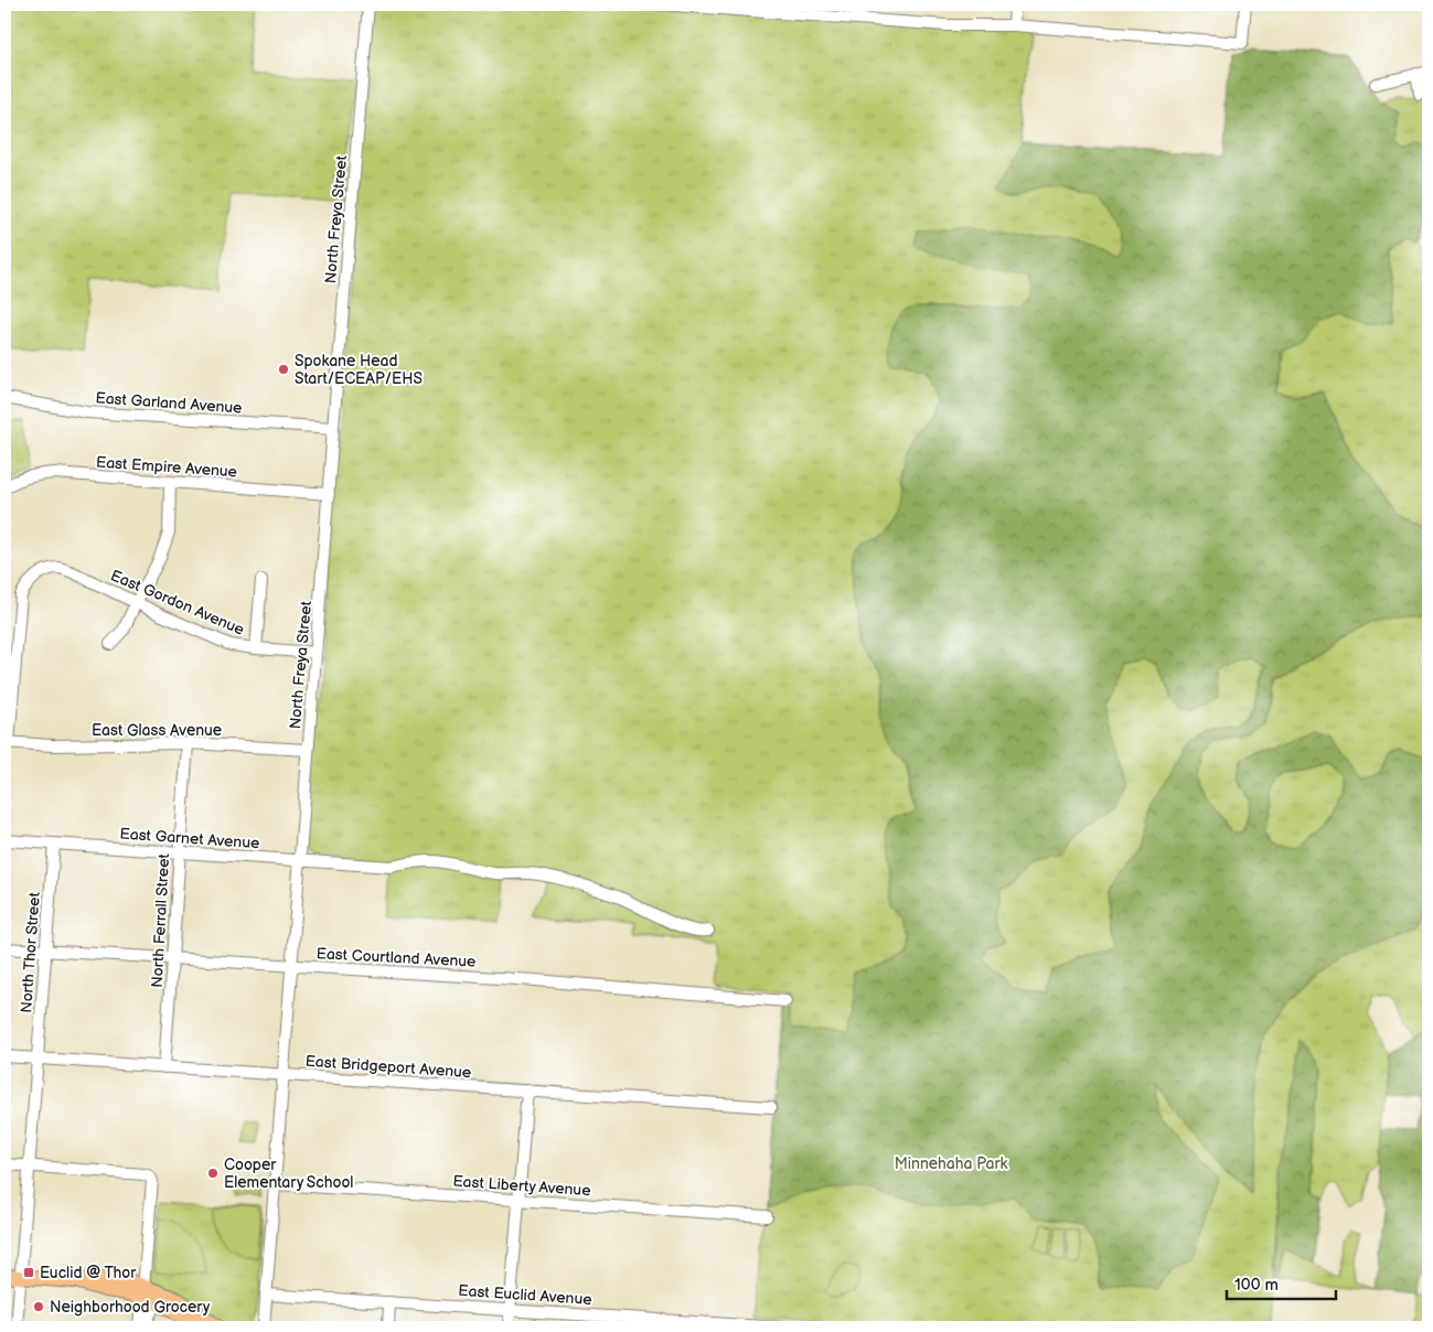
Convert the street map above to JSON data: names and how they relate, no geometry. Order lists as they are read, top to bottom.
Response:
{
  "streets": {
    "street": [
      "North Freya Street",
      "East Garland Avenue",
      "East Empire Avenue",
      "East Gordon Avenue",
      "East Glass Avenue",
      "East Garnet Avenue",
      "North Ferrall Street",
      "North Thor Street",
      "East Courtland Avenue",
      "East Bridgeport Avenue",
      "East Liberty Avenue",
      "East Euclid Avenue"
    ]
  },
  "crossings": [
    ["North Freya Street", "East Garland Avenue"],
    ["North Freya Street", "East Empire Avenue"],
    ["North Freya Street", "East Gordon Avenue"],
    ["North Freya Street", "East Glass Avenue"],
    ["North Freya Street", "East Garnet Avenue"],
    ["North Freya Street", "East Courtland Avenue"],
    ["North Freya Street", "East Bridgeport Avenue"],
    ["North Freya Street", "East Liberty Avenue"],
    ["North Freya Street", "East Euclid Avenue"],
    ["East Gordon Avenue", "East Glass Avenue"],
    ["East Glass Avenue", "North Ferrall Street"],
    ["East Garnet Avenue", "North Ferrall Street"],
    ["East Garnet Avenue", "North Thor Street"],
    ["North Ferrall Street", "East Courtland Avenue"],
    ["North Ferrall Street", "East Bridgeport Avenue"],
    ["North Thor Street", "East Courtland Avenue"],
    ["North Thor Street", "East Bridgeport Avenue"]
  ],
  "parks": ["Minnehaha Park"],
  "places": {
    "other": ["Spokane Head Start/ECEAP/EHS", "Cooper Elementary School", "Neighborhood Grocery"],
    "transit": ["Euclid @ Thor"]
  },
  "scale_bar": "100 m"
}
